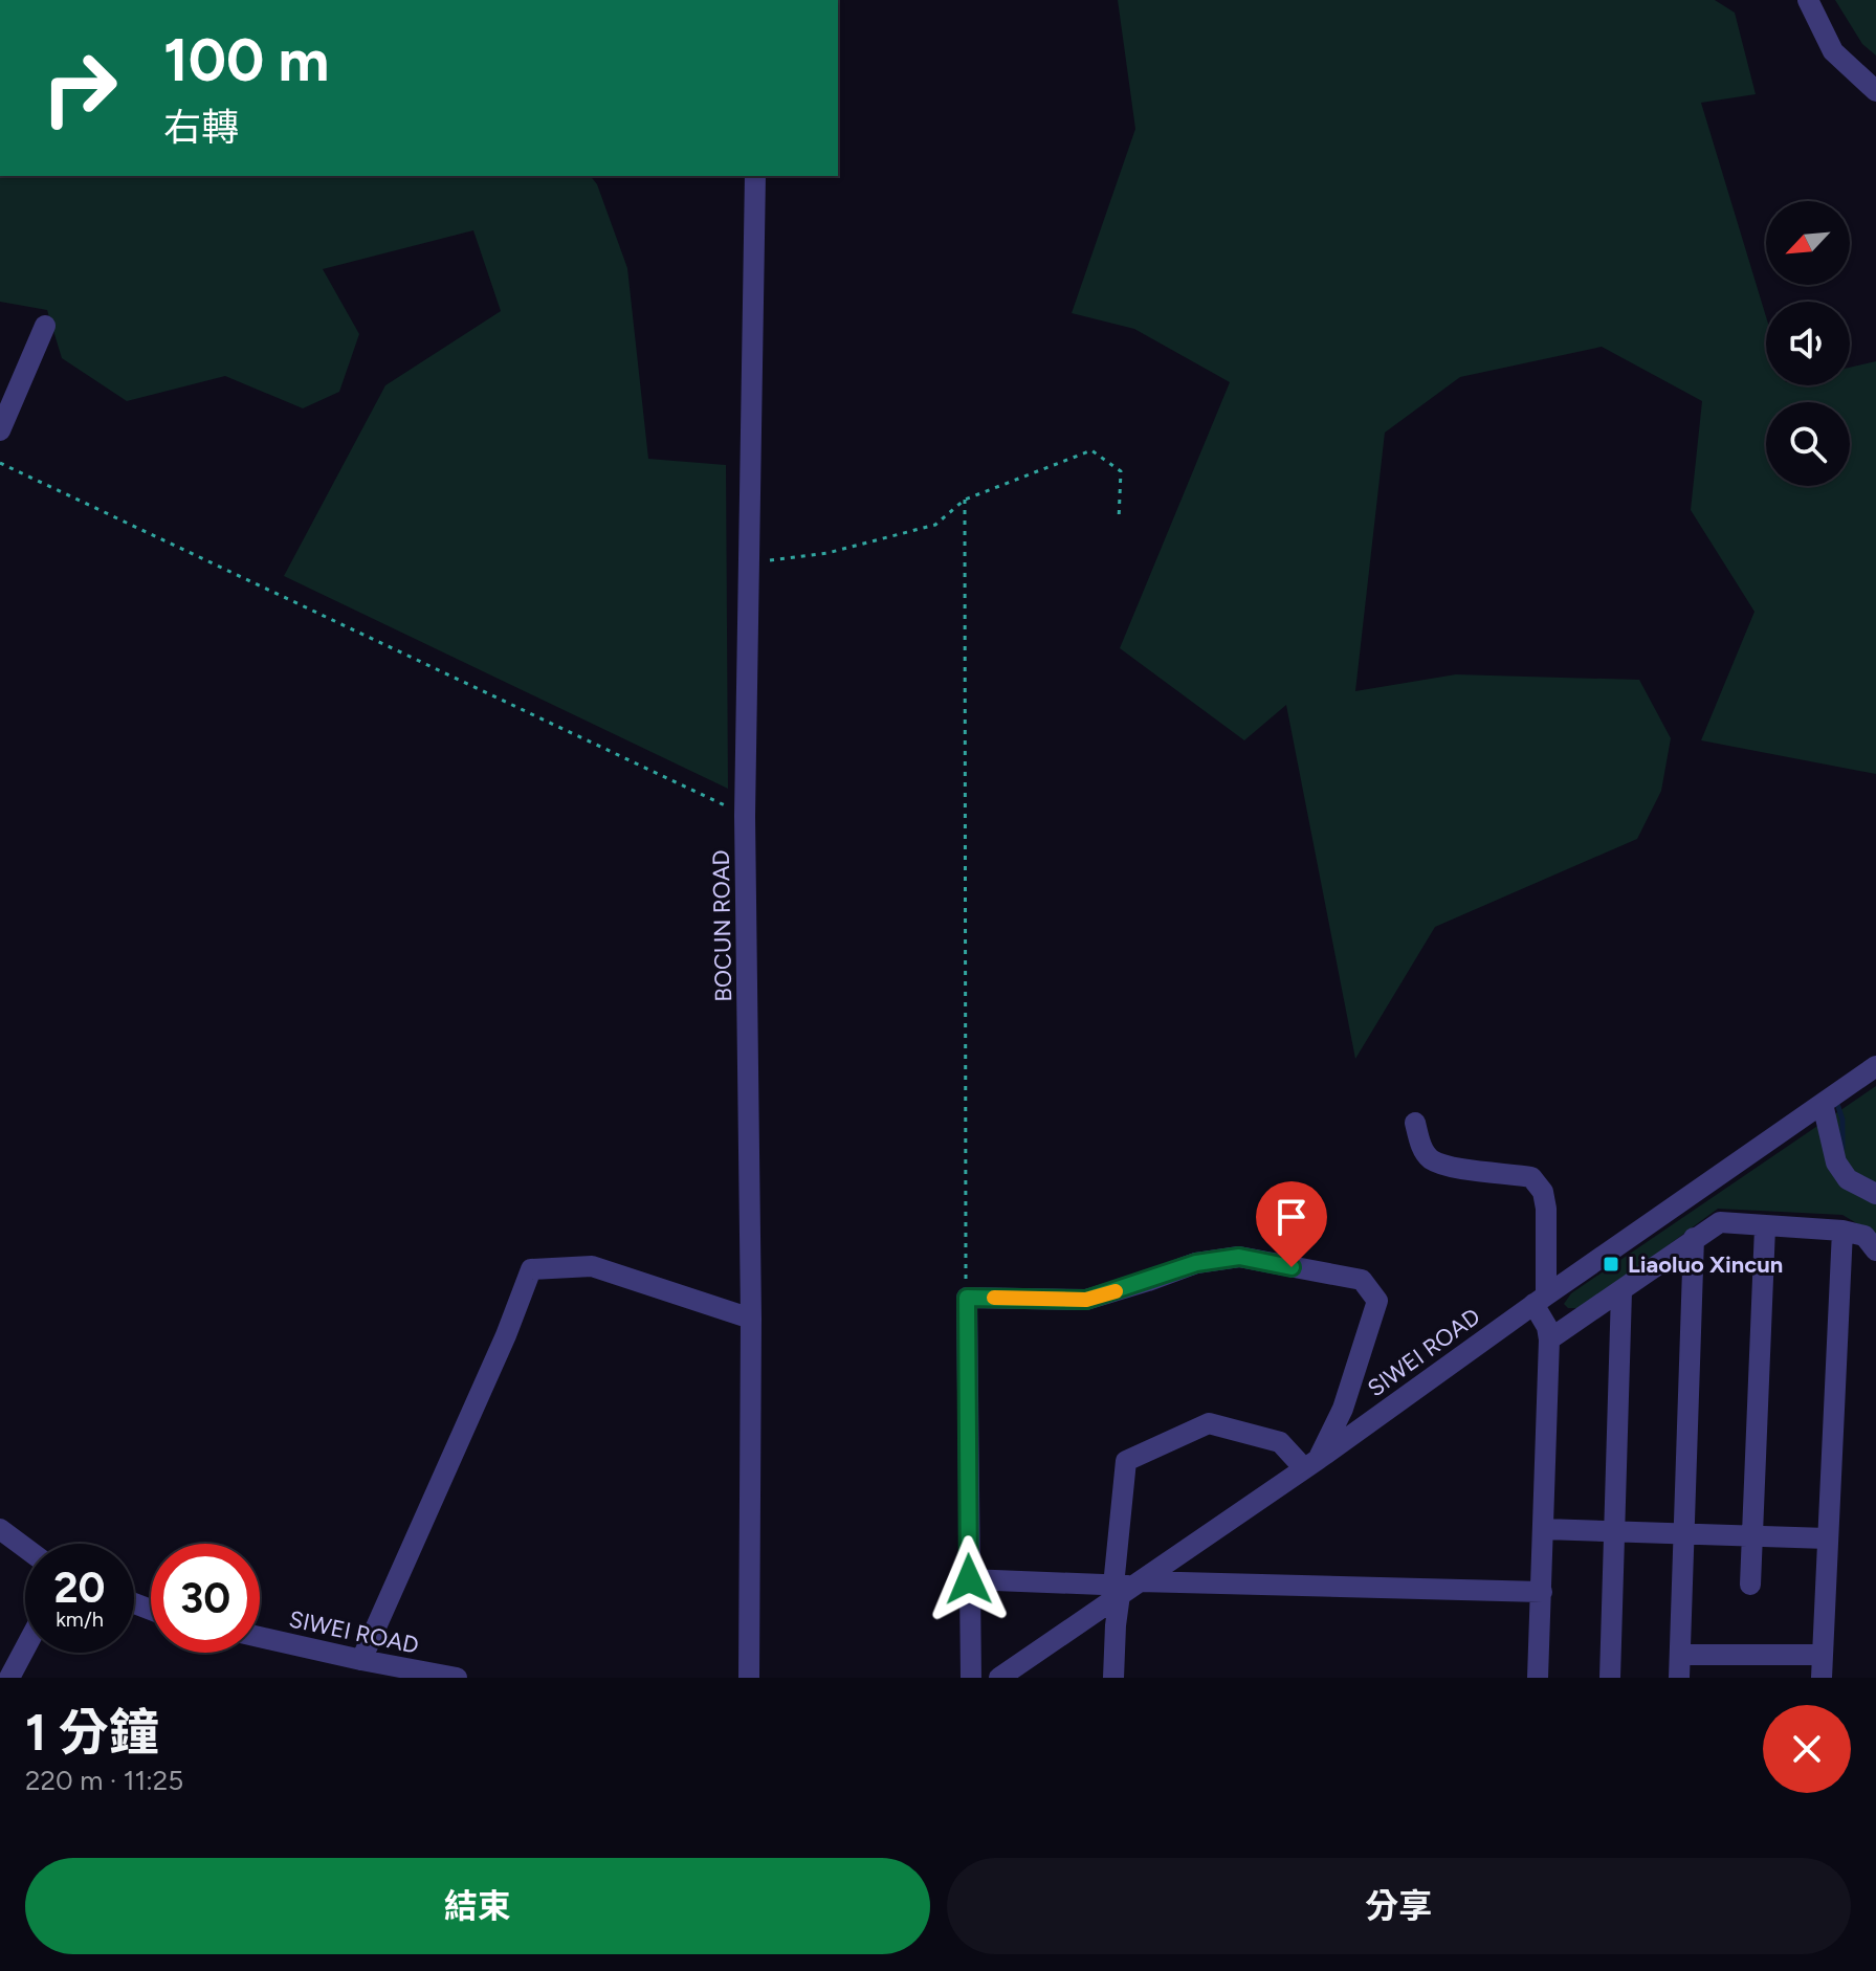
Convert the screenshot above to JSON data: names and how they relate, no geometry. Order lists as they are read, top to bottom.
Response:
{
  "streets": {
    "street": ["BOCUN ROAD", "SIWEI ROAD"]
  },
  "places": {
    "transit": ["Liaoluo Xincun"]
  },
  "north": "bottom left",
  "page": {
    "turn": ["100 m", "右轉"],
    "speed": "20 km/h",
    "limit": "30",
    "heading": ["1 分鐘", "220 m · 11:25"],
    "buttons": ["結束", "分享"]
  }
}
